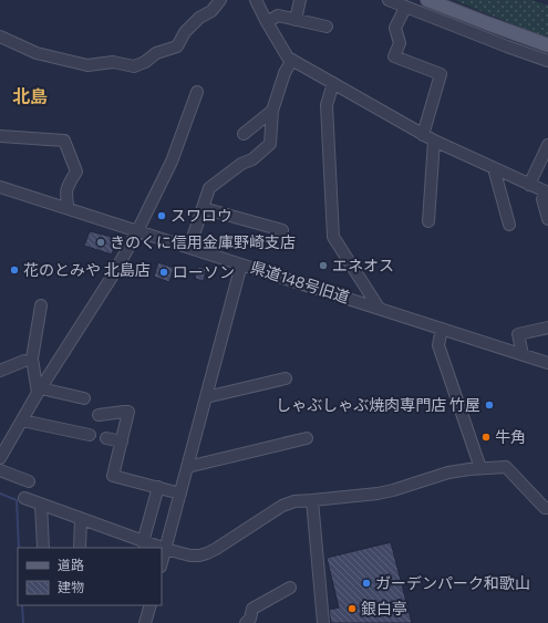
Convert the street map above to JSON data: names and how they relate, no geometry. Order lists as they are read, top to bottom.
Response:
{
  "streets": {
    "street": ["県道148号旧道"]
  },
  "districts": ["北島"],
  "places": [
    "スワロウ",
    "きのくに信用金庫野崎支店",
    "エネオス",
    "花のとみや 北島店",
    "ローソン",
    "しゃぶしゃぶ焼肉専門店 竹屋",
    "牛角",
    "ガーデンパーク和歌山",
    "銀白亭"
  ],
  "legend": ["道路", "建物"]
}
